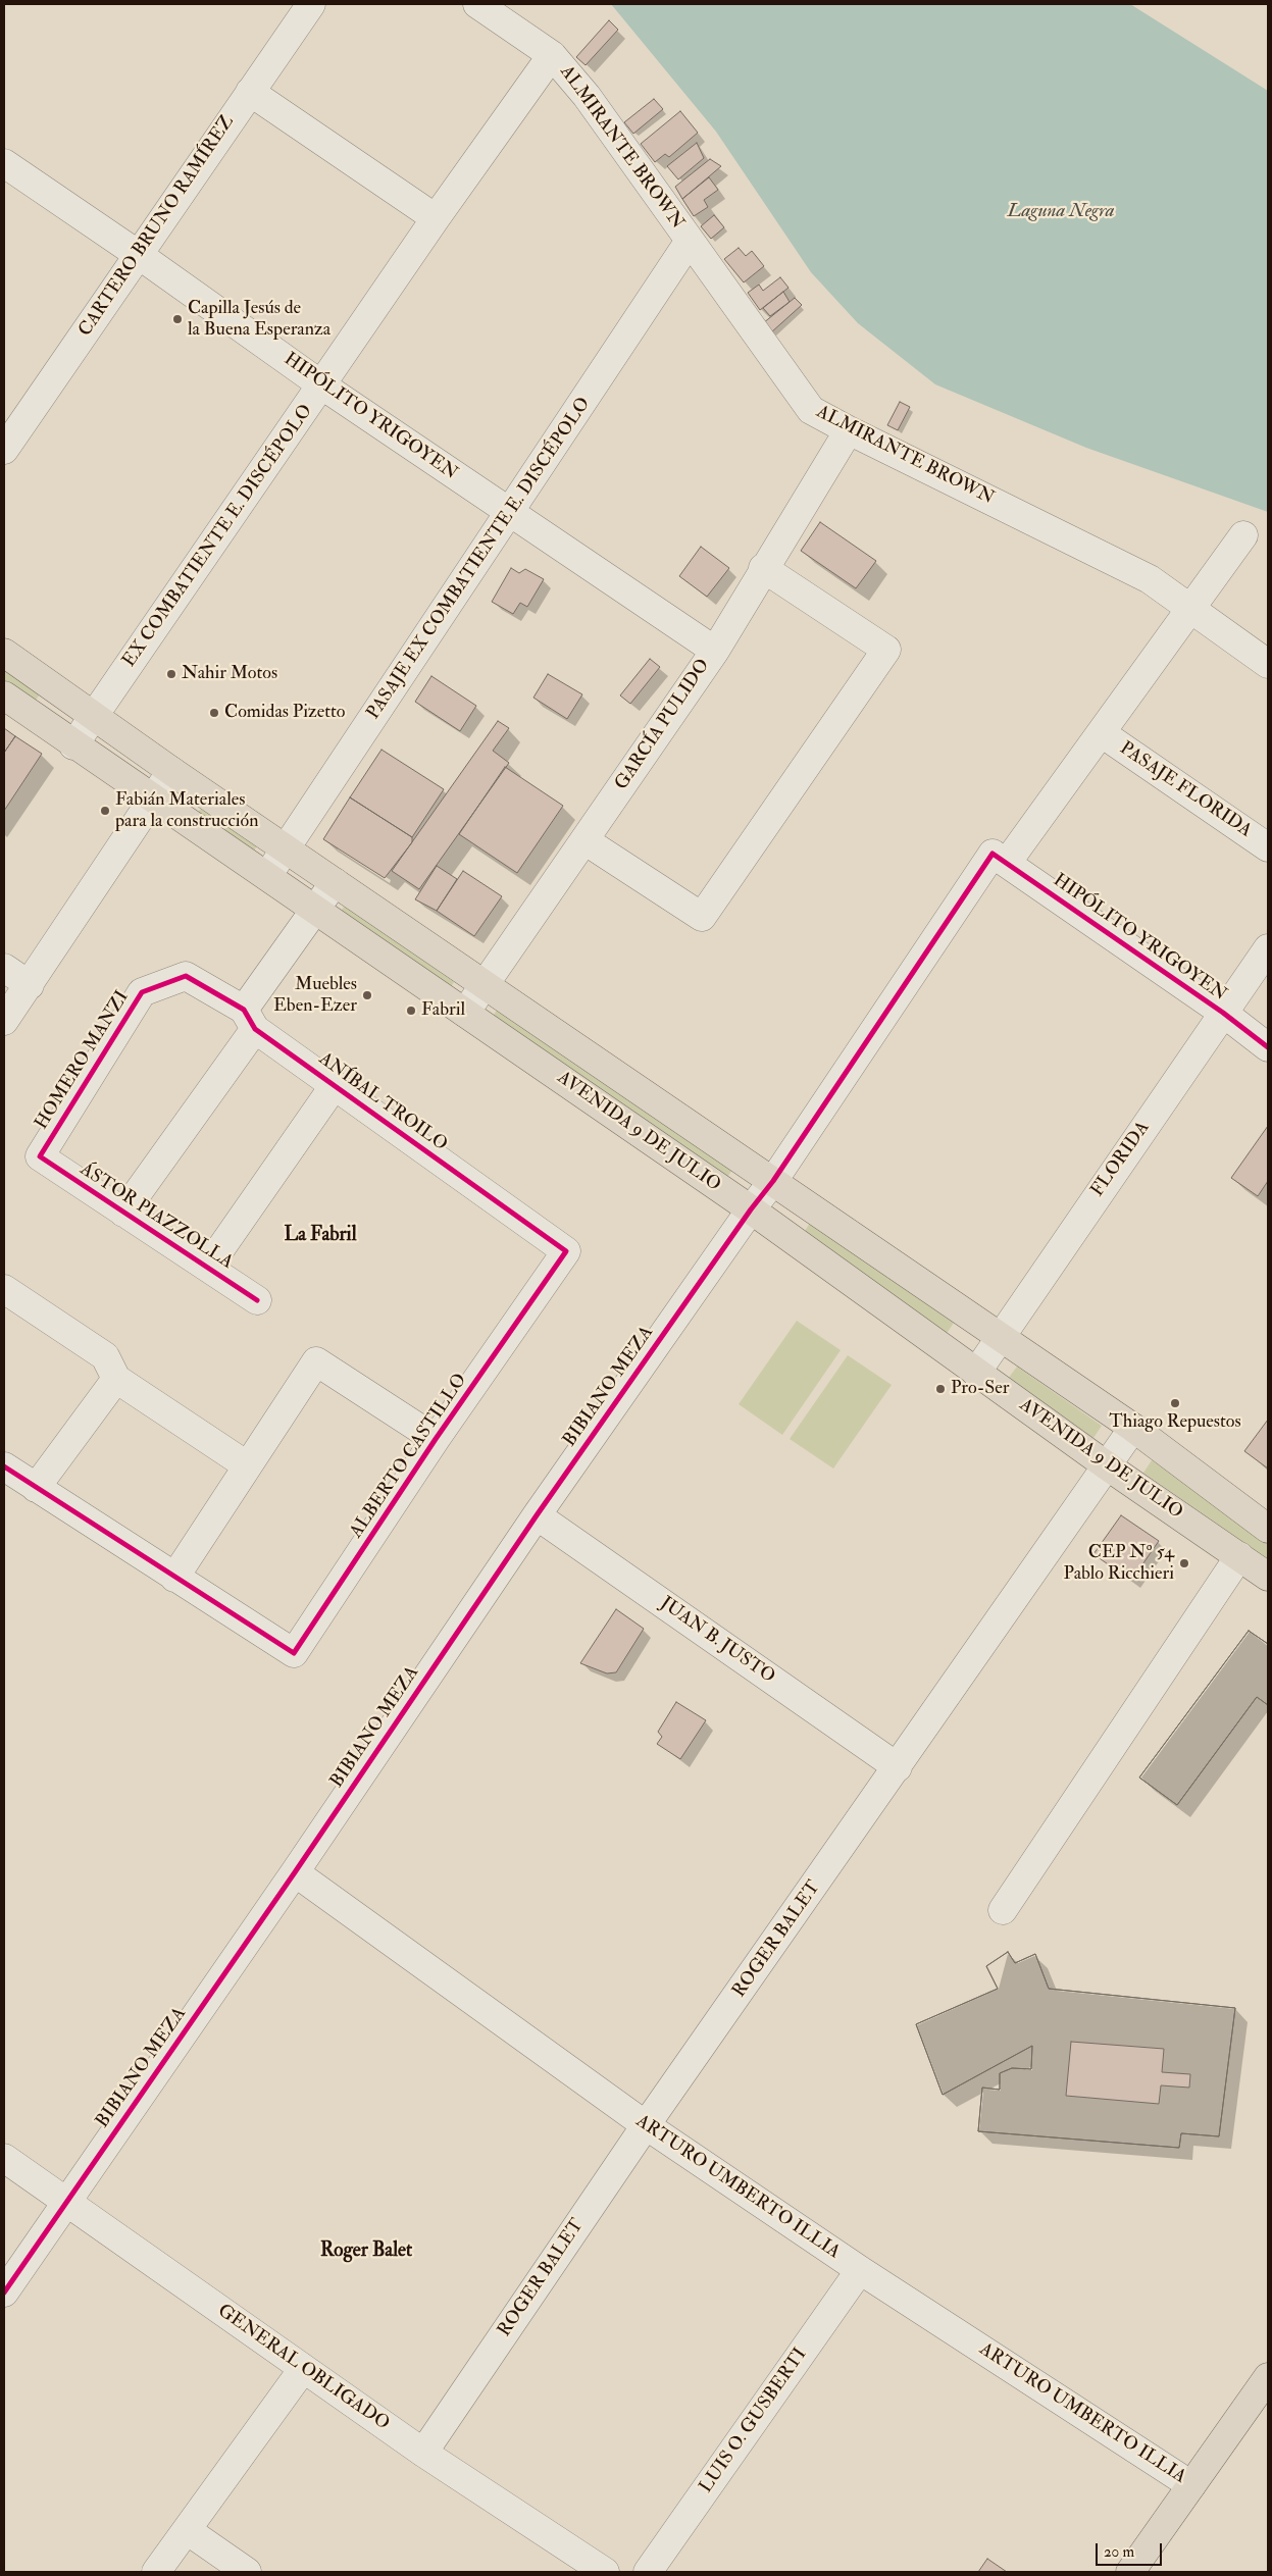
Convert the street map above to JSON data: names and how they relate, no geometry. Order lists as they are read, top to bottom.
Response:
{
  "streets": {
    "main road": ["AVENIDA 9 DE JULIO"],
    "street": [
      "ALMIRANTE BROWN",
      "CARTERO BRUNO RAMÍREZ",
      "HIPÓLITO YRIGOYEN",
      "EX COMBATIENTE E. DISCÉPOLO",
      "PASAJE EX COMBATIENTE E. DISCÉPOLO",
      "GARCÍA PULIDO",
      "PASAJE FLORIDA",
      "HOMERO MANZI",
      "ANÍBAL TROILO",
      "FLORIDA",
      "ÁSTOR PIAZZOLLA",
      "BIBIANO MEZA",
      "ALBERTO CASTILLO",
      "JUAN B. JUSTO",
      "ROGER BALET",
      "ARTURO UMBERTO ILLIA",
      "GENERAL OBLIGADO",
      "LUIS O. GUSBERTI"
    ]
  },
  "crossings": [
    ["ALMIRANTE BROWN", "EX COMBATIENTE E. DISCÉPOLO"],
    ["ALMIRANTE BROWN", "PASAJE EX COMBATIENTE E. DISCÉPOLO"],
    ["ALMIRANTE BROWN", "GARCÍA PULIDO"],
    ["ALMIRANTE BROWN", "BIBIANO MEZA"],
    ["CARTERO BRUNO RAMÍREZ", "HIPÓLITO YRIGOYEN"],
    ["HIPÓLITO YRIGOYEN", "EX COMBATIENTE E. DISCÉPOLO"],
    ["HIPÓLITO YRIGOYEN", "PASAJE EX COMBATIENTE E. DISCÉPOLO"],
    ["HIPÓLITO YRIGOYEN", "GARCÍA PULIDO"],
    ["HIPÓLITO YRIGOYEN", "FLORIDA"],
    ["HIPÓLITO YRIGOYEN", "BIBIANO MEZA"],
    ["EX COMBATIENTE E. DISCÉPOLO", "AVENIDA 9 DE JULIO"],
    ["PASAJE EX COMBATIENTE E. DISCÉPOLO", "AVENIDA 9 DE JULIO"],
    ["GARCÍA PULIDO", "AVENIDA 9 DE JULIO"],
    ["PASAJE FLORIDA", "BIBIANO MEZA"],
    ["HOMERO MANZI", "ANÍBAL TROILO"],
    ["HOMERO MANZI", "ÁSTOR PIAZZOLLA"],
    ["ANÍBAL TROILO", "ALBERTO CASTILLO"],
    ["AVENIDA 9 DE JULIO", "FLORIDA"],
    ["AVENIDA 9 DE JULIO", "BIBIANO MEZA"],
    ["AVENIDA 9 DE JULIO", "ROGER BALET"],
    ["BIBIANO MEZA", "JUAN B. JUSTO"],
    ["BIBIANO MEZA", "ARTURO UMBERTO ILLIA"],
    ["BIBIANO MEZA", "GENERAL OBLIGADO"],
    ["JUAN B. JUSTO", "ROGER BALET"],
    ["ROGER BALET", "ARTURO UMBERTO ILLIA"],
    ["ROGER BALET", "GENERAL OBLIGADO"],
    ["ARTURO UMBERTO ILLIA", "LUIS O. GUSBERTI"]
  ],
  "districts": ["La Fabril", "Roger Balet"],
  "water": ["Laguna Negra"],
  "places": [
    "Capilla Jesús de la Buena Esperanza",
    "Nahir Motos",
    "Comidas Pizetto",
    "Fabián Materiales para la construcción",
    "Muebles Eben-Ezer",
    "Fabril",
    "Pro-Ser",
    "Thiago Repuestos",
    "CEP Nº 54 Pablo Ricchieri"
  ],
  "scale_bar": "20 m"
}
